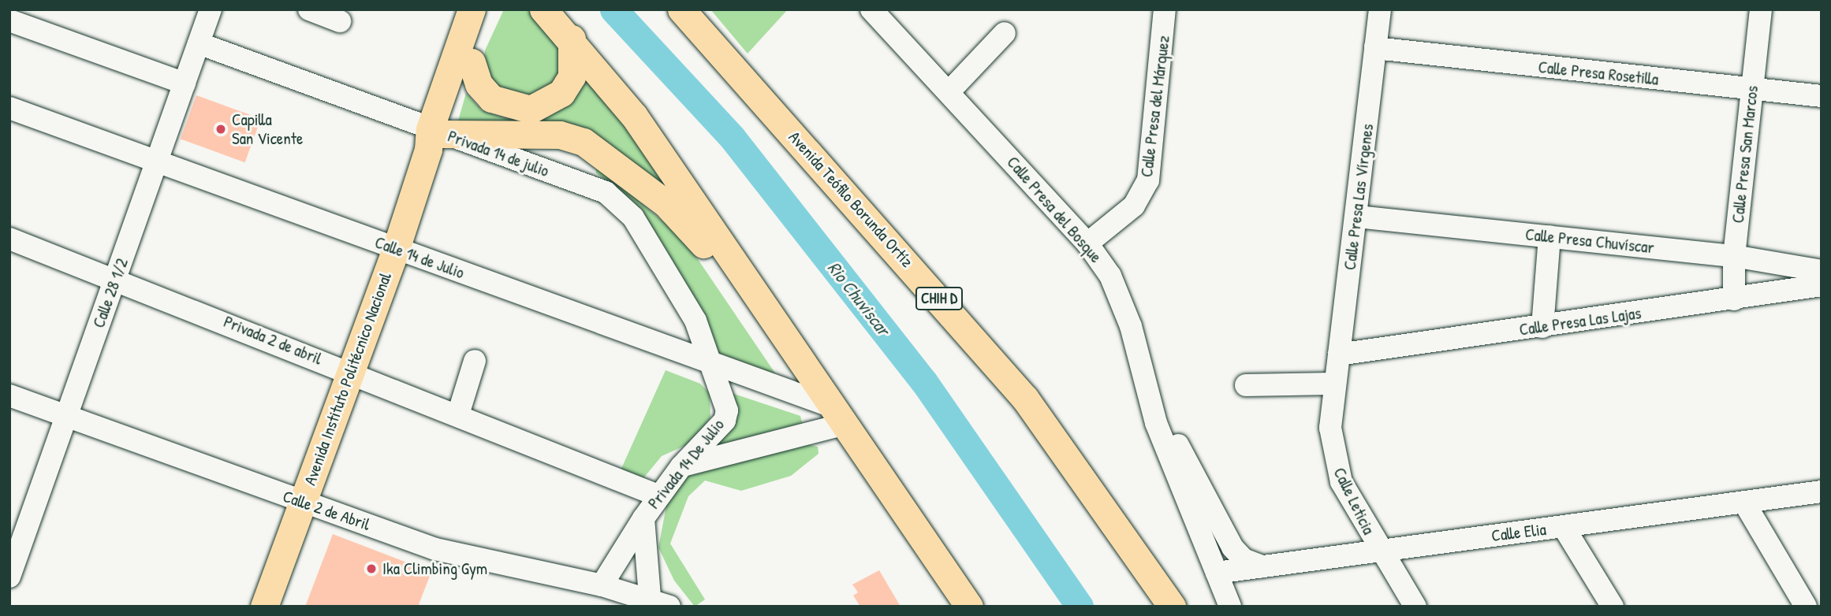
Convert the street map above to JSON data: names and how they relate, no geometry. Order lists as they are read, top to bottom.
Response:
{
  "streets": {
    "main road": ["Avenida Teófilo Borunda Ortíz", "CHIH D", "Avenida Instituto Politécnico Nacional"],
    "street": [
      "Calle Presa Rosetilla",
      "Calle Presa del Márquez",
      "Privada 14 de julio",
      "Calle Presa San Marcos",
      "Calle Presa Las Vírgenes",
      "Calle Presa del Bosque",
      "Calle Presa Chuvíscar",
      "Calle 14 de Julio",
      "Calle 28 1/2",
      "Calle Presa Las Lajas",
      "Privada 2 de abril",
      "Privada 14 De Julio",
      "Calle Leticia",
      "Calle 2 de Abril",
      "Calle Elia"
    ]
  },
  "crossings": [
    ["Calle Presa Rosetilla", "Calle Presa San Marcos"],
    ["Calle Presa Rosetilla", "Calle Presa Las Vírgenes"],
    ["Calle Presa del Márquez", "Calle Presa del Bosque"],
    ["Privada 14 de julio", "Calle 14 de Julio"],
    ["Privada 14 de julio", "Calle 28 1/2"],
    ["Privada 14 de julio", "Avenida Instituto Politécnico Nacional"],
    ["Privada 14 de julio", "Privada 14 De Julio"],
    ["Calle Presa San Marcos", "Calle Presa Chuvíscar"],
    ["Calle Presa San Marcos", "Calle Presa Las Lajas"],
    ["Calle Presa Las Vírgenes", "Calle Presa Chuvíscar"],
    ["Calle Presa Las Vírgenes", "Calle Presa Las Lajas"],
    ["Calle Presa Las Vírgenes", "Calle Leticia"],
    ["Calle Presa del Bosque", "Calle Elia"],
    ["Calle 14 de Julio", "Calle 28 1/2"],
    ["Calle 14 de Julio", "Avenida Instituto Politécnico Nacional"],
    ["Calle 14 de Julio", "Privada 14 De Julio"],
    ["Calle 28 1/2", "Privada 2 de abril"],
    ["Calle 28 1/2", "Calle 2 de Abril"],
    ["Privada 2 de abril", "Avenida Instituto Politécnico Nacional"],
    ["Privada 2 de abril", "Privada 14 De Julio"],
    ["Avenida Instituto Politécnico Nacional", "Calle 2 de Abril"],
    ["Privada 14 De Julio", "Calle 2 de Abril"],
    ["Calle Leticia", "Calle Elia"]
  ],
  "water": ["Rio Chuviscar"],
  "places": ["Capilla San Vicente", "Ika Climbing Gym"]
}
